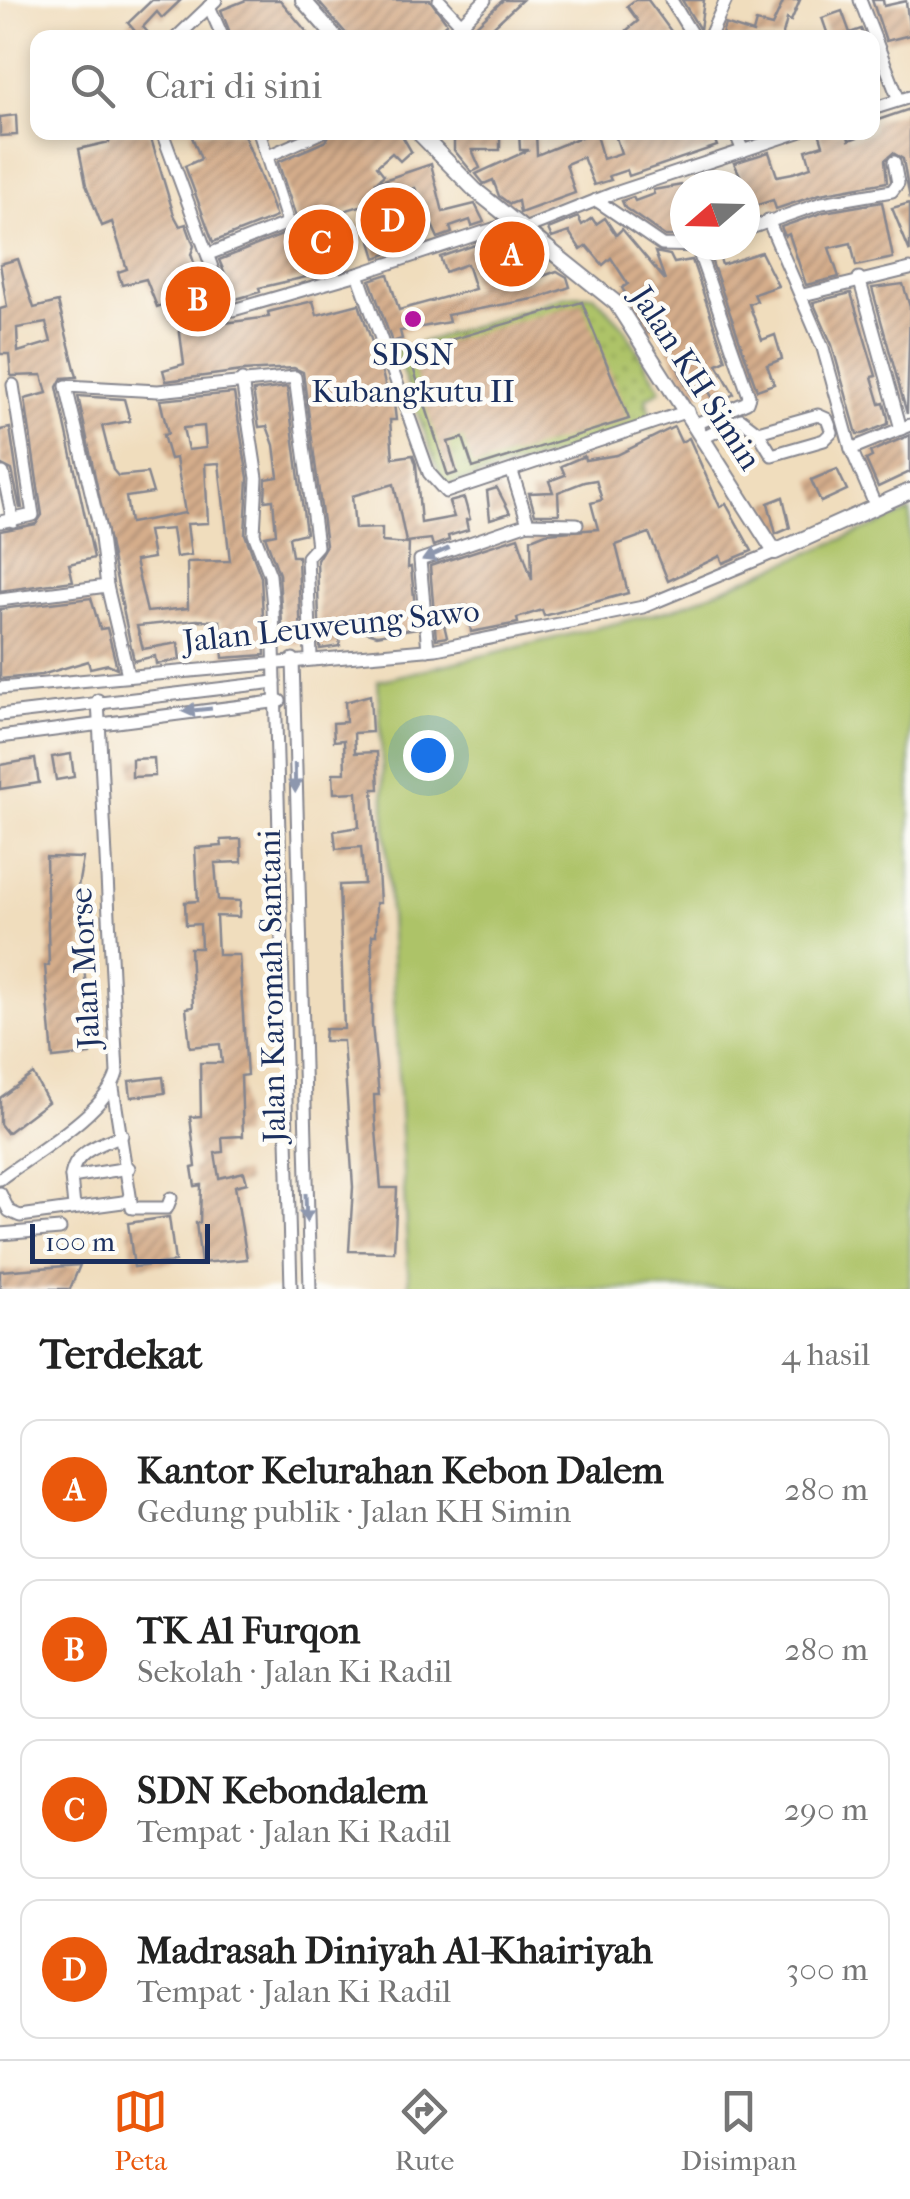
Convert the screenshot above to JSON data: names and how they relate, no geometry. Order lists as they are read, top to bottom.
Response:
{
  "streets": {
    "street": [
      "Jalan KH Simin",
      "Jalan Leuweung Sawo",
      "Jalan Morse",
      "Jalan Karomah Santani"
    ]
  },
  "crossings": [
    ["Jalan KH Simin", "Jalan Leuweung Sawo"],
    ["Jalan Leuweung Sawo", "Jalan Karomah Santani"]
  ],
  "places": ["SDSN Kubangkutu II"],
  "scale_bar": "100 m",
  "north": "left",
  "page": {
    "search": "Cari di sini",
    "pins": [
      "D",
      "C",
      "A",
      "B"
    ],
    "scale": "100 m",
    "heading": ["Terdekat", "4 hasil"],
    "list": [
      {
        "mark": "A",
        "name": "Kantor Kelurahan Kebon Dalem",
        "note": "Gedung publik · Jalan KH Simin",
        "value": "280 m"
      },
      {
        "mark": "B",
        "name": "TK Al Furqon",
        "note": "Sekolah · Jalan Ki Radil",
        "value": "280 m"
      },
      {
        "mark": "C",
        "name": "SDN Kebondalem",
        "note": "Tempat · Jalan Ki Radil",
        "value": "290 m"
      },
      {
        "mark": "D",
        "name": "Madrasah Diniyah Al-Khairiyah",
        "note": "Tempat · Jalan Ki Radil",
        "value": "300 m"
      }
    ],
    "nav": ["Peta", "Rute", "Disimpan"]
  }
}
